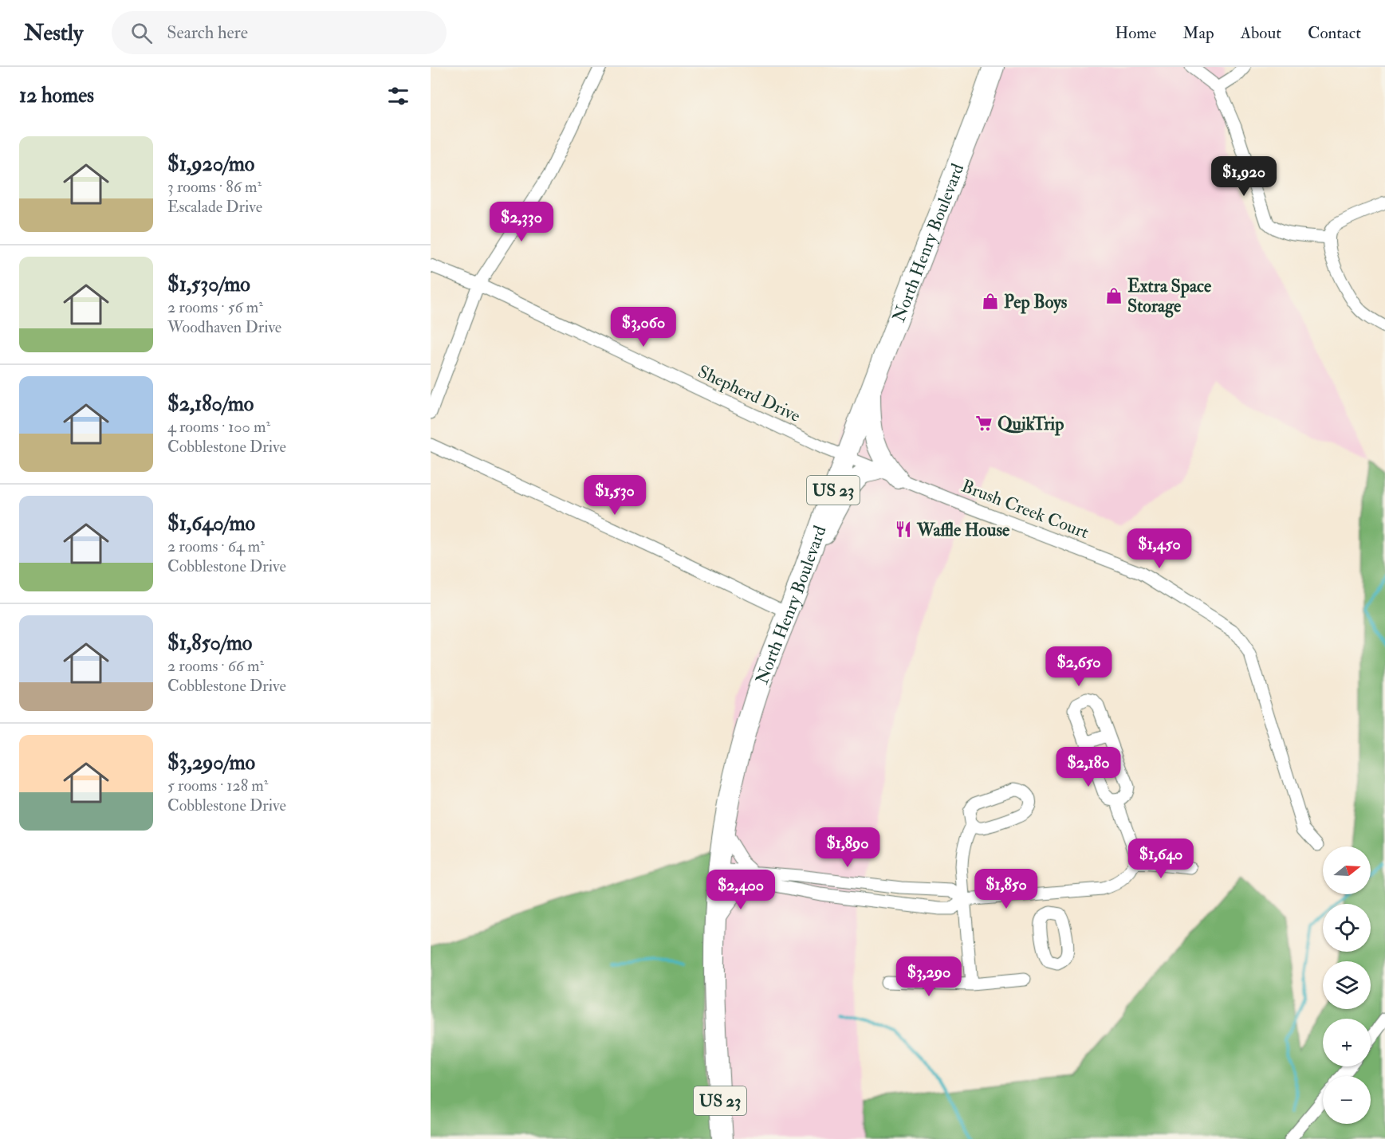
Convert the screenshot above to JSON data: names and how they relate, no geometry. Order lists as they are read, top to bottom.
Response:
{
  "streets": {
    "highway": ["North Henry Boulevard", "US 23"],
    "street": ["Shepherd Drive", "Brush Creek Court"]
  },
  "crossings": [
    ["North Henry Boulevard", "Shepherd Drive"],
    ["North Henry Boulevard", "Brush Creek Court"],
    ["Shepherd Drive", "Brush Creek Court"]
  ],
  "places": {
    "shop": ["Extra Space Storage", "Pep Boys"],
    "supermarket": ["QuikTrip"],
    "restaurant": ["Waffle House"]
  },
  "north": "right",
  "page": {
    "header": "Nestly",
    "search": "Search here",
    "nav": [
      "Home",
      "Map",
      "About",
      "Contact"
    ],
    "heading": "12 homes",
    "list": [
      {
        "name": "$1,920/mo",
        "note": "3 rooms · 86 m² · Escalade Drive"
      },
      {
        "name": "$1,530/mo",
        "note": "2 rooms · 56 m² · Woodhaven Drive"
      },
      {
        "name": "$2,180/mo",
        "note": "4 rooms · 100 m² · Cobblestone Drive"
      },
      {
        "name": "$1,640/mo",
        "note": "2 rooms · 64 m² · Cobblestone Drive"
      },
      {
        "name": "$1,850/mo",
        "note": "2 rooms · 66 m² · Cobblestone Drive"
      },
      {
        "name": "$3,290/mo",
        "note": "5 rooms · 128 m² · Cobblestone Drive"
      }
    ],
    "price": [
      "$1,920",
      "$2,330",
      "$3,060",
      "$1,530",
      "$1,450",
      "$2,650",
      "$2,180",
      "$1,890",
      "$1,640",
      "$1,850",
      "$2,400",
      "$3,290"
    ],
    "map_buttons": ["+", "−"]
  }
}
